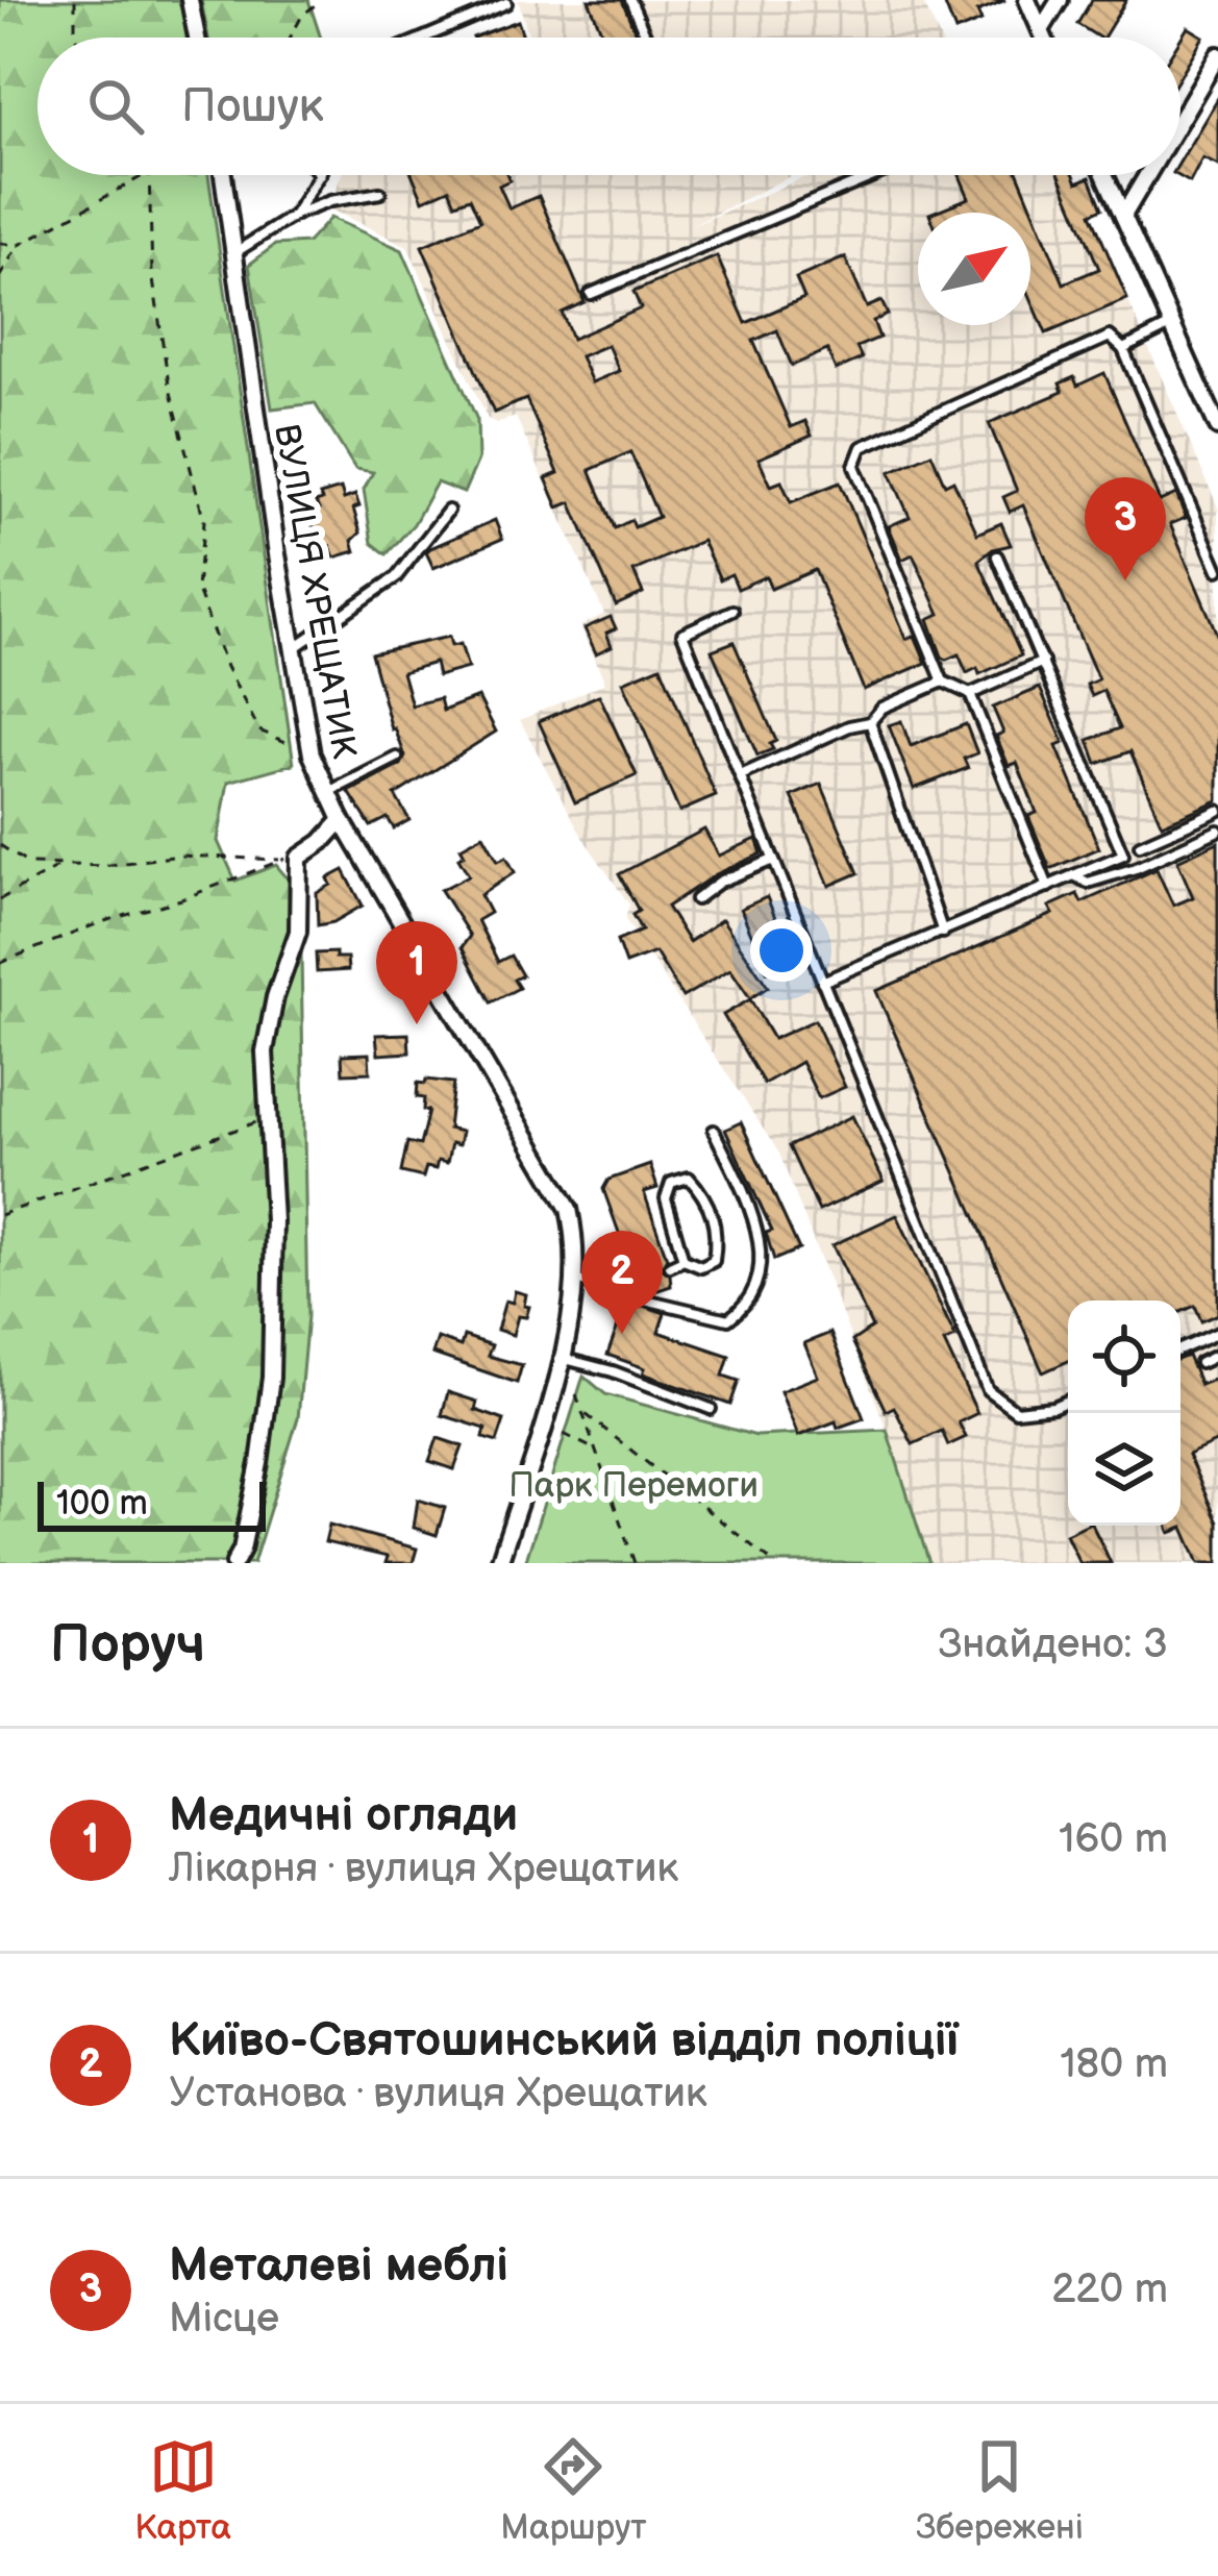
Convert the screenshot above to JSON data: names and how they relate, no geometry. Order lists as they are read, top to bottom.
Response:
{
  "streets": {
    "street": ["ВУЛИЦЯ ХРЕЩАТИК"]
  },
  "parks": ["Парк Перемоги"],
  "scale_bar": "100 m",
  "north": "top right",
  "page": {
    "search": "Пошук",
    "pins": ["3", "1", "2"],
    "scale": "100 m",
    "heading": ["Поруч", "Знайдено: 3"],
    "list": [
      {
        "mark": "1",
        "name": "Медичні огляди",
        "note": "Лікарня · вулиця Хрещатик",
        "value": "160 m"
      },
      {
        "mark": "2",
        "name": "Київо-Святошинський відділ поліції",
        "note": "Установа · вулиця Хрещатик",
        "value": "180 m"
      },
      {
        "mark": "3",
        "name": "Металеві меблі",
        "note": "Місце",
        "value": "220 m"
      }
    ],
    "nav": ["Карта", "Маршрут", "Збережені"]
  }
}
